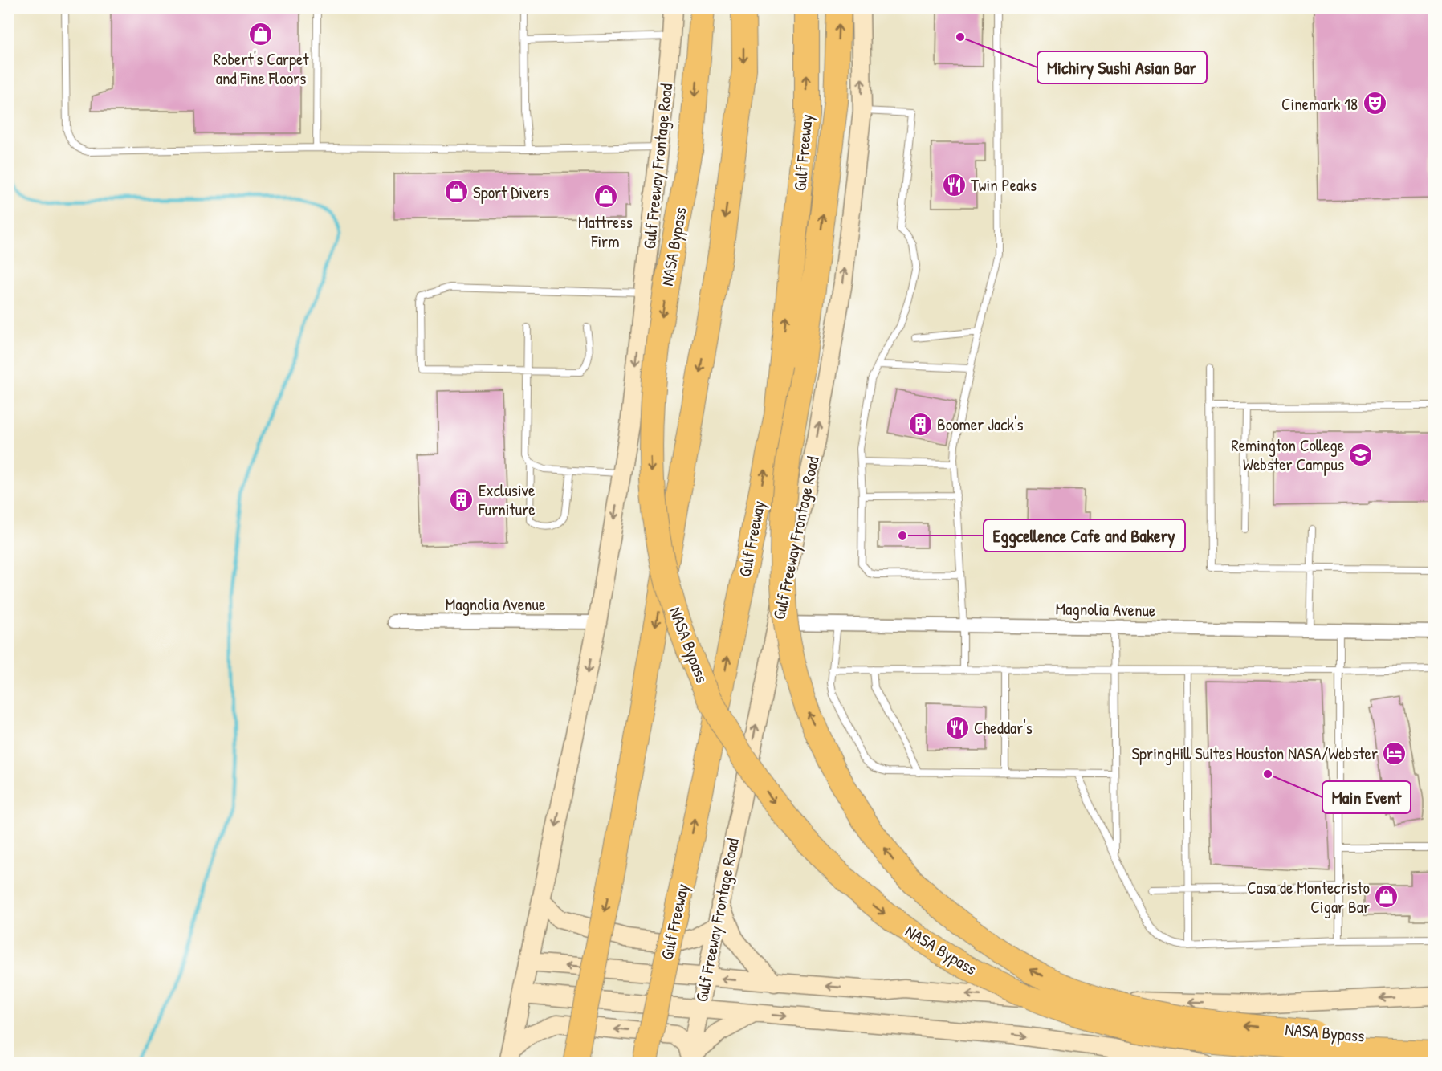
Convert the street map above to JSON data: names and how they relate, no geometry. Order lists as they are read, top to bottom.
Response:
{
  "streets": {
    "highway": ["Gulf Freeway", "NASA Bypass"],
    "main road": ["Gulf Freeway Frontage Road"],
    "street": ["Magnolia Avenue"]
  },
  "crossings": [
    ["Gulf Freeway Frontage Road", "NASA Bypass"],
    ["Gulf Freeway Frontage Road", "Magnolia Avenue"]
  ],
  "places": {
    "shop": [
      "Robert's Carpet and Fine Floors",
      "Sport Divers",
      "Mattress Firm",
      "Casa de Montecristo Cigar Bar"
    ],
    "other": ["Michiry Sushi Asian Bar", "Eggcellence Cafe and Bakery", "Main Event"],
    "theatre": ["Cinemark 18"],
    "restaurant": ["Twin Peaks", "Cheddar's"],
    "building": ["Boomer Jack's", "Exclusive Furniture"],
    "school or university": ["Remington College Webster Campus"],
    "hotel": ["SpringHill Suites Houston NASA/Webster"]
  }
}
